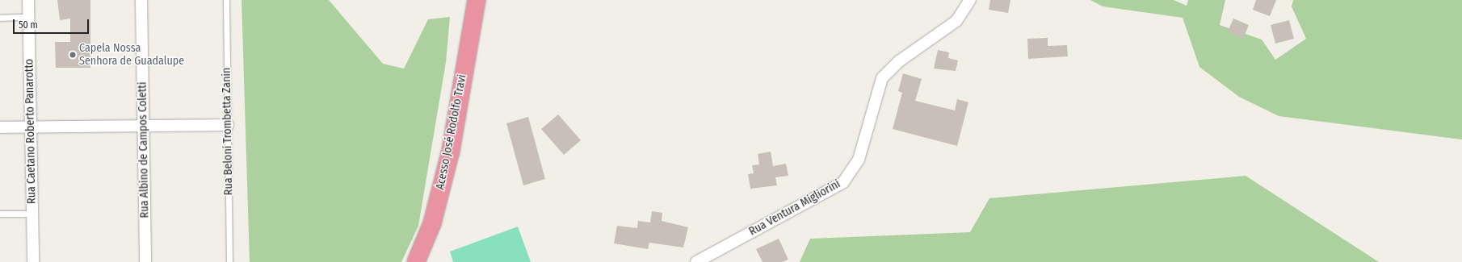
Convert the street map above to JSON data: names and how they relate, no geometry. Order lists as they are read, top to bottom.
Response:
{
  "streets": {
    "highway": ["Acesso José Rodolfo Travi"],
    "street": ["Rua Caetano Roberto Panarotto", "Rua Albino de Campos Coletti", "Rua Ventura Migliorini"],
    "lane": ["Rua Beloni Trombetta Zanin"]
  },
  "places": ["Capela Nossa Senhora de Guadalupe"],
  "scale_bar": "50 m"
}
